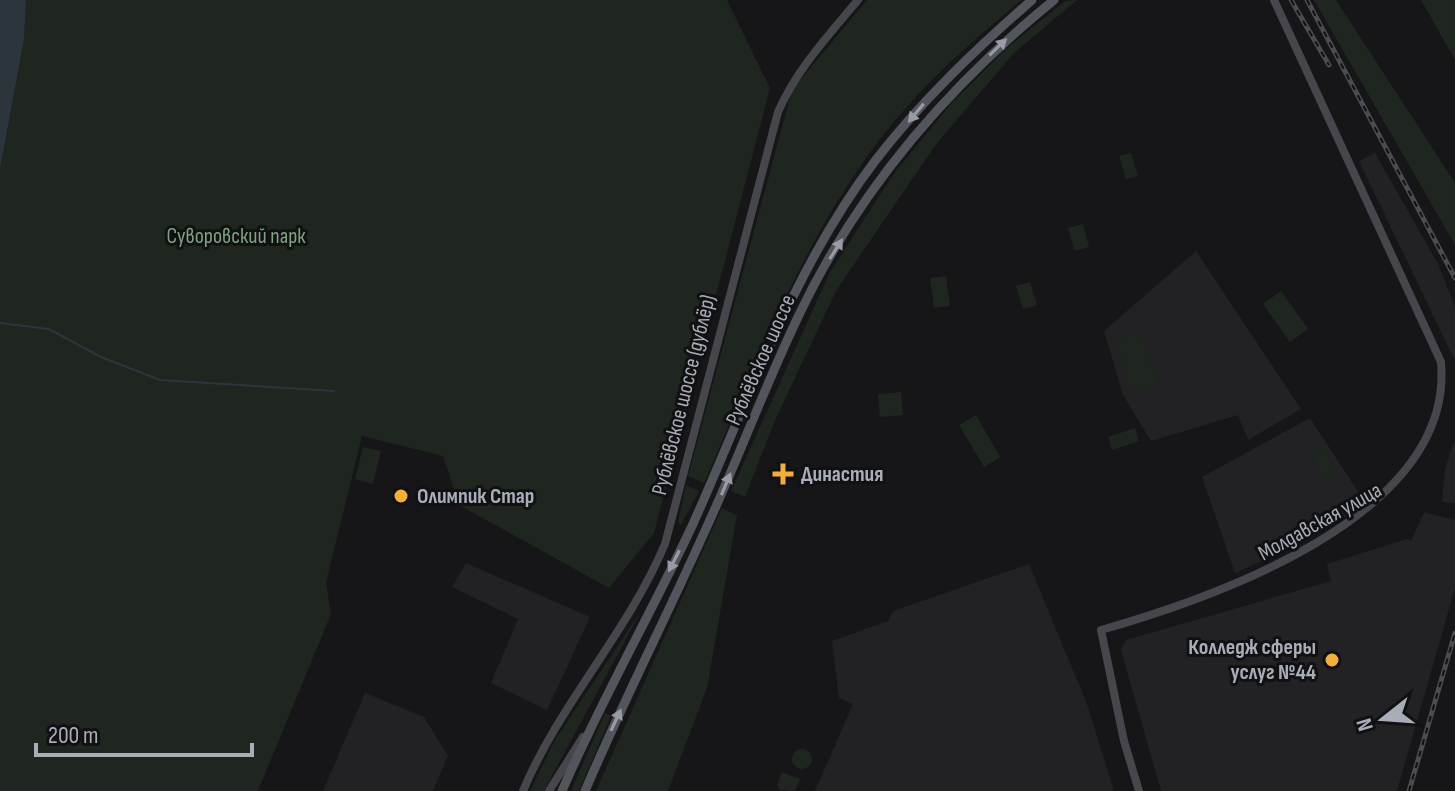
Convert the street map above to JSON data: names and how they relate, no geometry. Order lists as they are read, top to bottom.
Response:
{
  "streets": {
    "main road": ["Рублёвское шоссе"],
    "street": ["Рублёвское шоссе (дублёр)", "Молдавская улица"]
  },
  "parks": ["Суворовский парк"],
  "places": {
    "health": ["Династия"],
    "other": ["Олимпик Стар", "Колледж сферы услуг №44"]
  },
  "scale_bar": "200 m",
  "north": "left"
}
